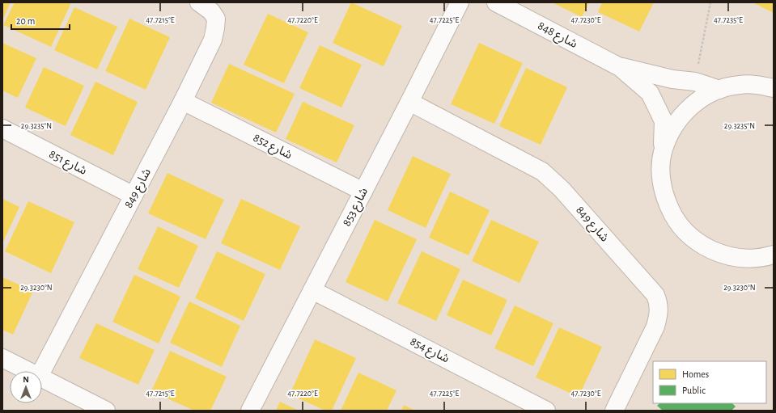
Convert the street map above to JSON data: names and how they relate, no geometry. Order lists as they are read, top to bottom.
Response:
{
  "streets": {
    "street": [
      "شارع 848",
      "شارع 852",
      "شارع 851",
      "شارع 849",
      "شارع 853",
      "شارع 854"
    ]
  },
  "crossings": [
    ["شارع 852", "شارع 849"],
    ["شارع 852", "شارع 853"],
    ["شارع 851", "شارع 849"],
    ["شارع 849", "شارع 853"],
    ["شارع 853", "شارع 854"]
  ],
  "legend": ["Homes", "Public"],
  "scale_bar": "20 m",
  "north": "top",
  "coordinates": [
    "47.7215°E",
    "47.7220°E",
    "47.7225°E",
    "47.7230°E",
    "47.7235°E",
    "29.3235°N",
    "29.3230°N"
  ]
}
